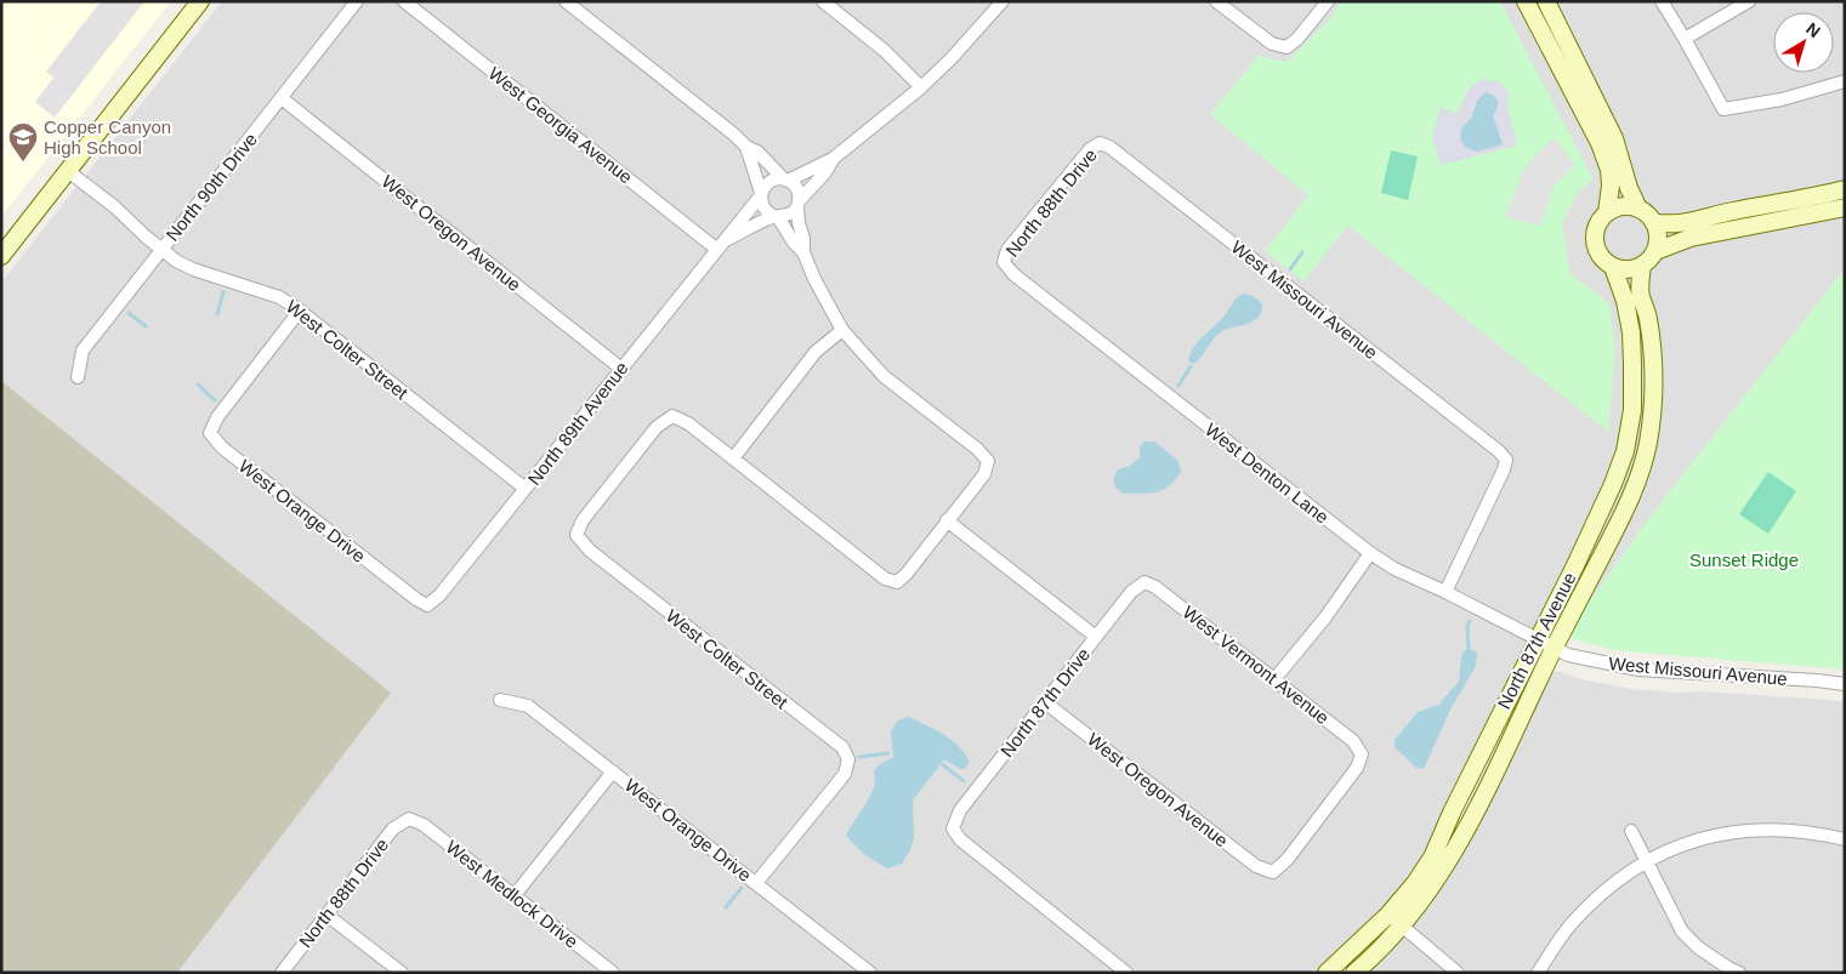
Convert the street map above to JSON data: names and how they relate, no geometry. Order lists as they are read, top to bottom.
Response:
{
  "streets": {
    "street": [
      "West Georgia Avenue",
      "North 90th Drive",
      "North 88th Drive",
      "West Oregon Avenue",
      "West Missouri Avenue",
      "West Colter Street",
      "North 89th Avenue",
      "West Denton Lane",
      "West Orange Drive",
      "North 87th Avenue",
      "West Vermont Avenue",
      "North 87th Drive",
      "West Medlock Drive"
    ]
  },
  "crossings": [
    ["West Georgia Avenue", "North 89th Avenue"],
    ["North 90th Drive", "West Oregon Avenue"],
    ["North 90th Drive", "West Colter Street"],
    ["North 88th Drive", "West Missouri Avenue"],
    ["North 88th Drive", "West Denton Lane"],
    ["North 88th Drive", "West Medlock Drive"],
    ["West Oregon Avenue", "North 89th Avenue"],
    ["West Oregon Avenue", "West Vermont Avenue"],
    ["West Oregon Avenue", "North 87th Drive"],
    ["West Missouri Avenue", "West Denton Lane"],
    ["West Missouri Avenue", "North 87th Avenue"],
    ["West Colter Street", "North 89th Avenue"],
    ["West Colter Street", "West Orange Drive"],
    ["North 89th Avenue", "West Orange Drive"],
    ["West Denton Lane", "North 87th Avenue"],
    ["West Vermont Avenue", "North 87th Drive"]
  ],
  "parks": ["Sunset Ridge"],
  "places": {
    "school or university": ["Copper Canyon High School"]
  },
  "north": "top right"
}
